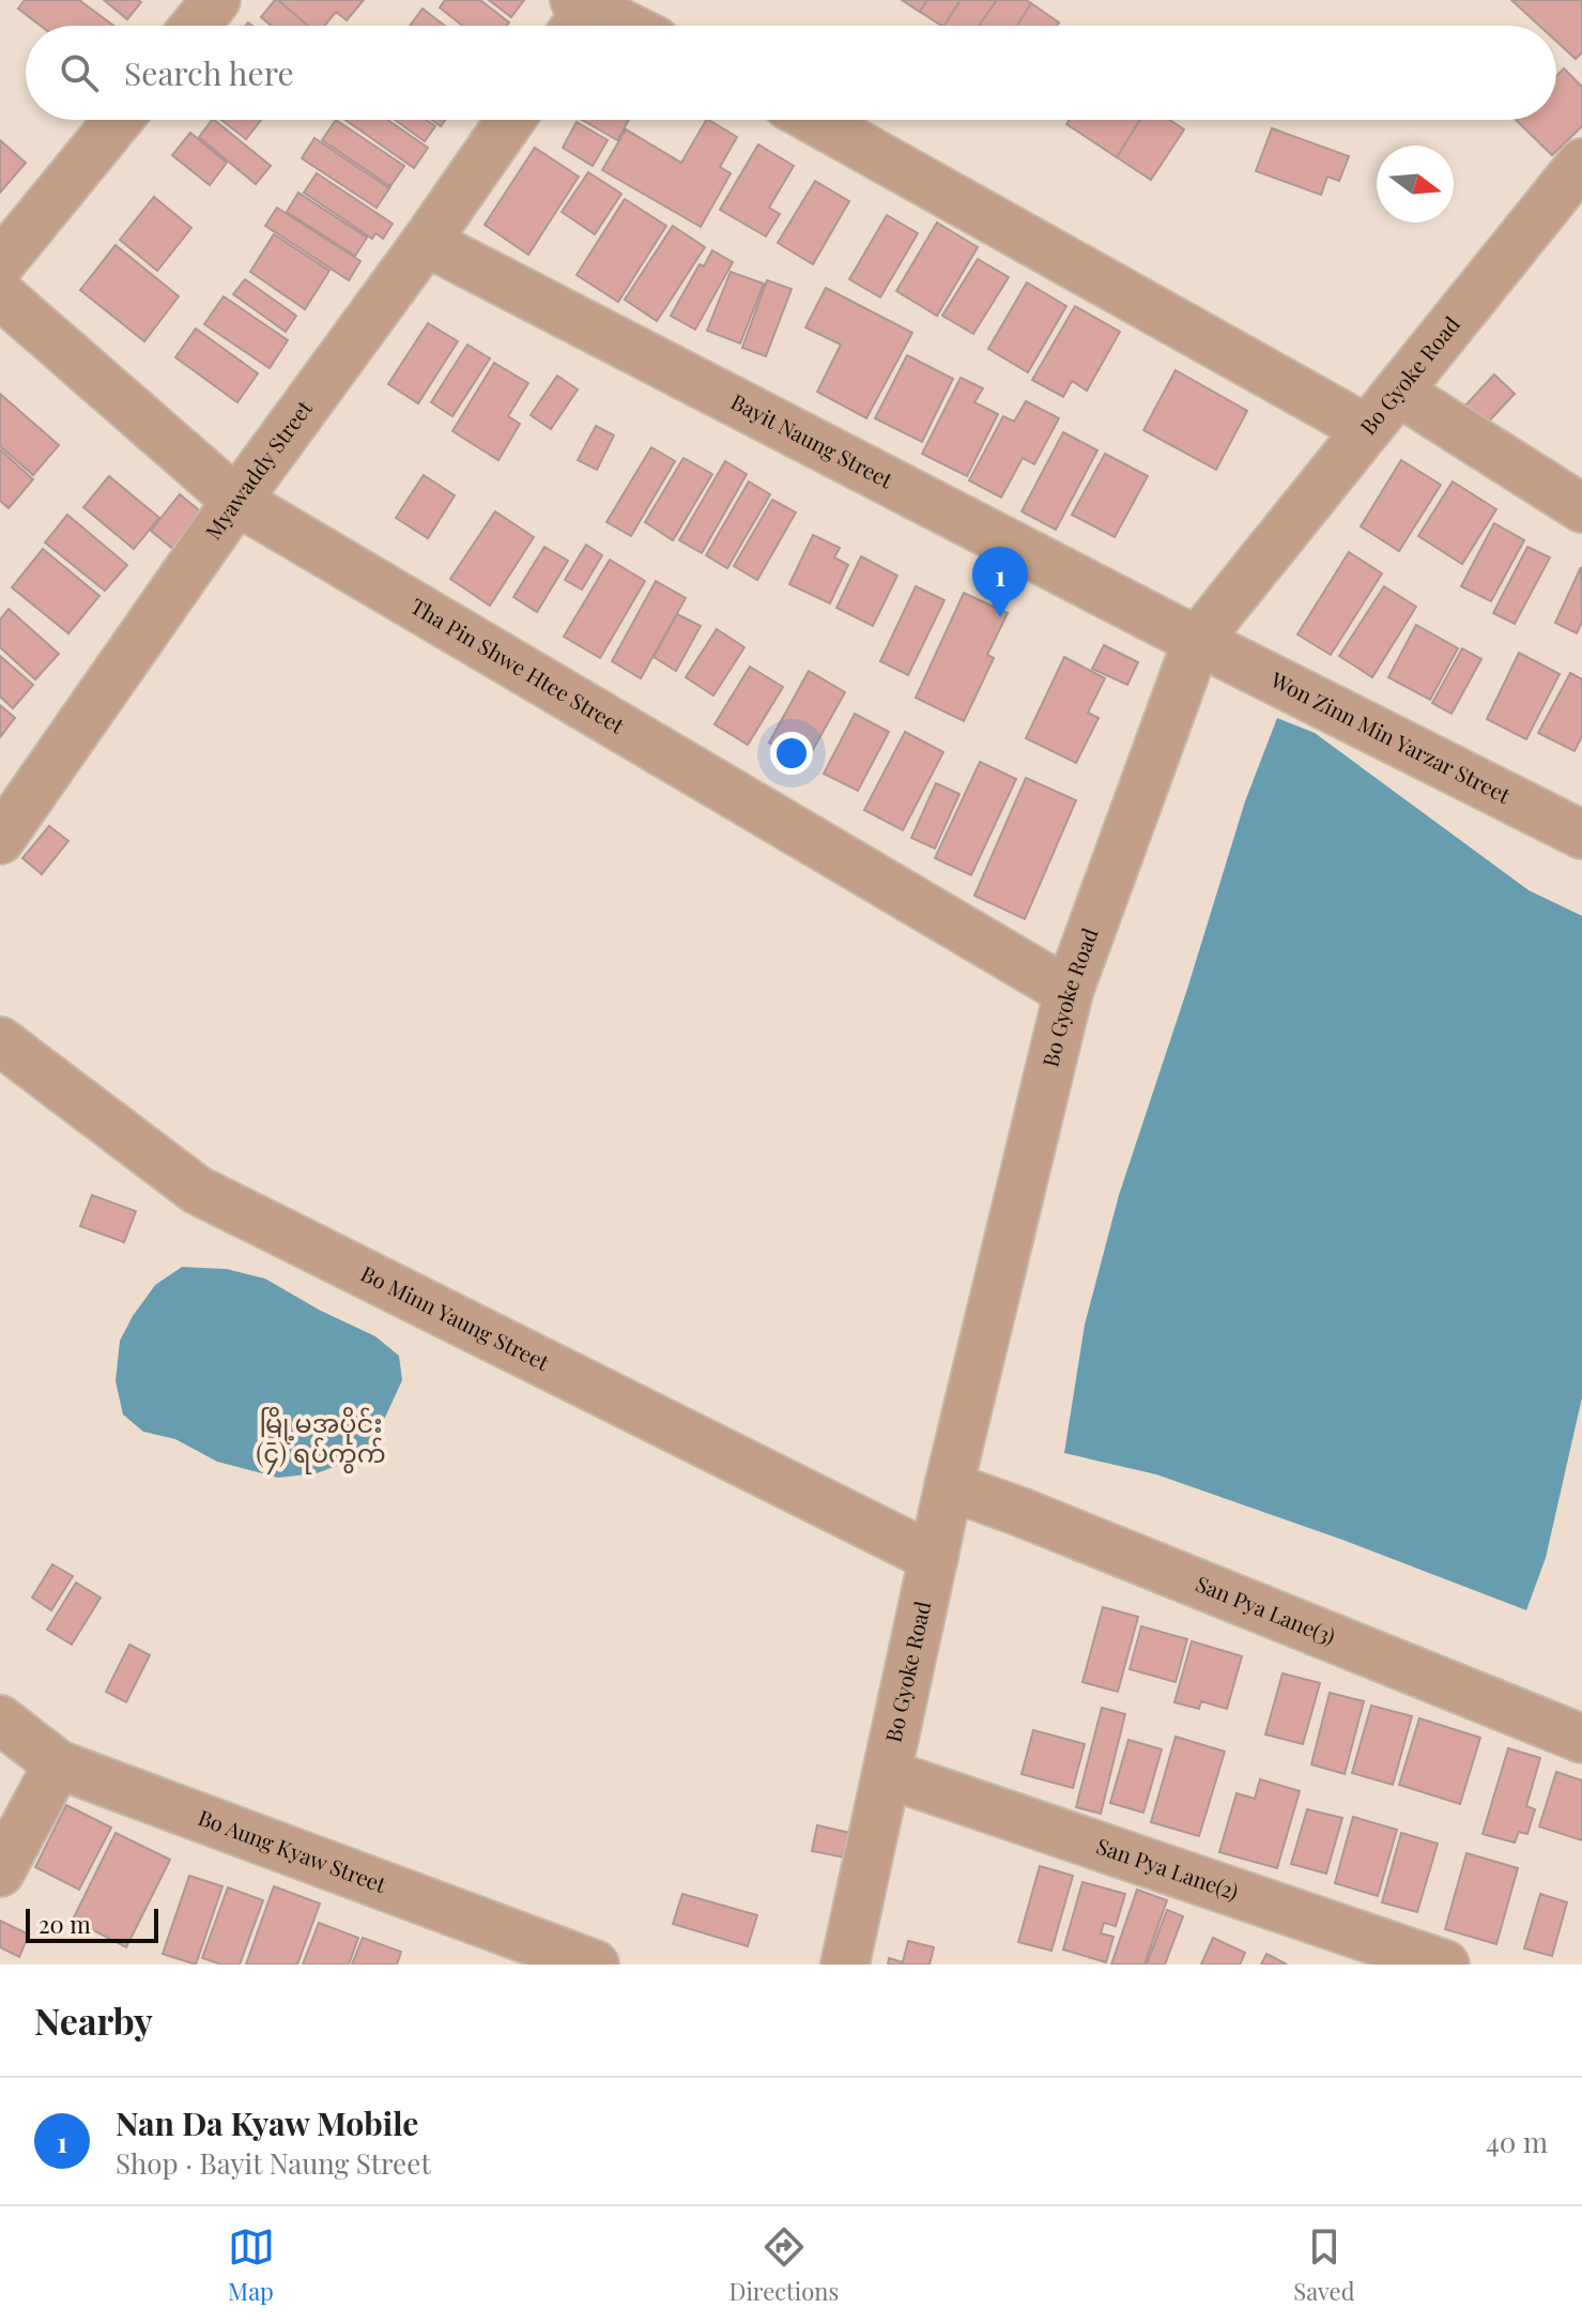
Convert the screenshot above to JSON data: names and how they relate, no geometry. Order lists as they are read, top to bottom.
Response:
{
  "streets": {
    "street": [
      "Bo Gyoke Road",
      "Bayit Naung Street",
      "Myawaddy Street",
      "Tha Pin Shwe Htee Street",
      "Won Zinn Min Yarzar Street",
      "Bo Minn Yaung Street",
      "San Pya Lane(3)",
      "Bo Aung Kyaw Street",
      "San Pya Lane(2)"
    ]
  },
  "crossings": [
    ["Bo Gyoke Road", "Bayit Naung Street"],
    ["Bo Gyoke Road", "Tha Pin Shwe Htee Street"],
    ["Bo Gyoke Road", "Won Zinn Min Yarzar Street"],
    ["Bo Gyoke Road", "Bo Minn Yaung Street"],
    ["Bo Gyoke Road", "San Pya Lane(3)"],
    ["Bo Gyoke Road", "San Pya Lane(2)"],
    ["Bayit Naung Street", "Myawaddy Street"],
    ["Bayit Naung Street", "Won Zinn Min Yarzar Street"],
    ["Myawaddy Street", "Tha Pin Shwe Htee Street"]
  ],
  "districts": ["မြို့မအပိုင်း (၄) ရပ်ကွက်"],
  "scale_bar": "20 m",
  "north": "right",
  "page": {
    "search": "Search here",
    "pins": "1",
    "scale": "20 m",
    "heading": "Nearby",
    "list": [
      {
        "mark": "1",
        "name": "Nan Da Kyaw Mobile",
        "note": "Shop · Bayit Naung Street",
        "value": "40 m"
      }
    ],
    "nav": ["Map", "Directions", "Saved"]
  }
}
